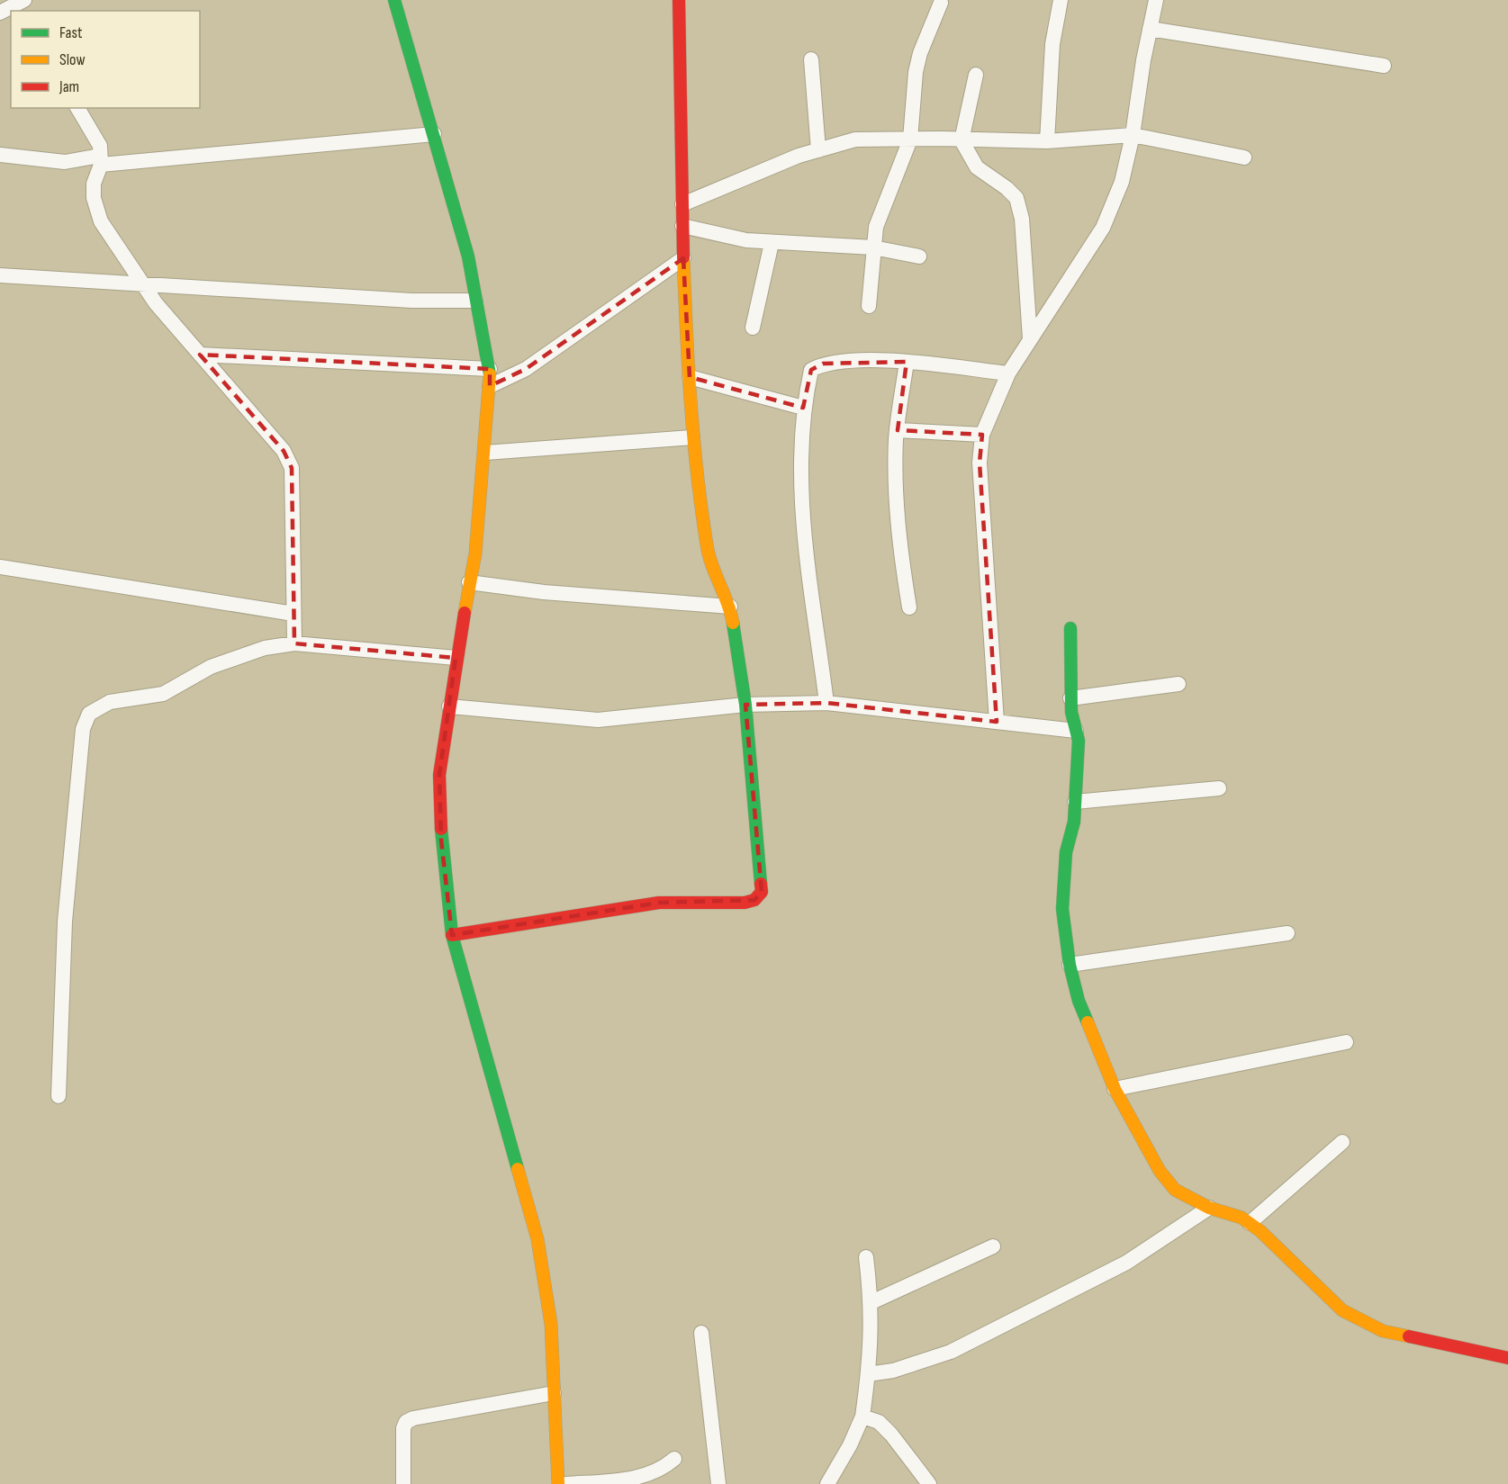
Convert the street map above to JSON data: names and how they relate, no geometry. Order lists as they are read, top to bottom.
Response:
{
  "legend": ["Fast", "Slow", "Jam"]
}
